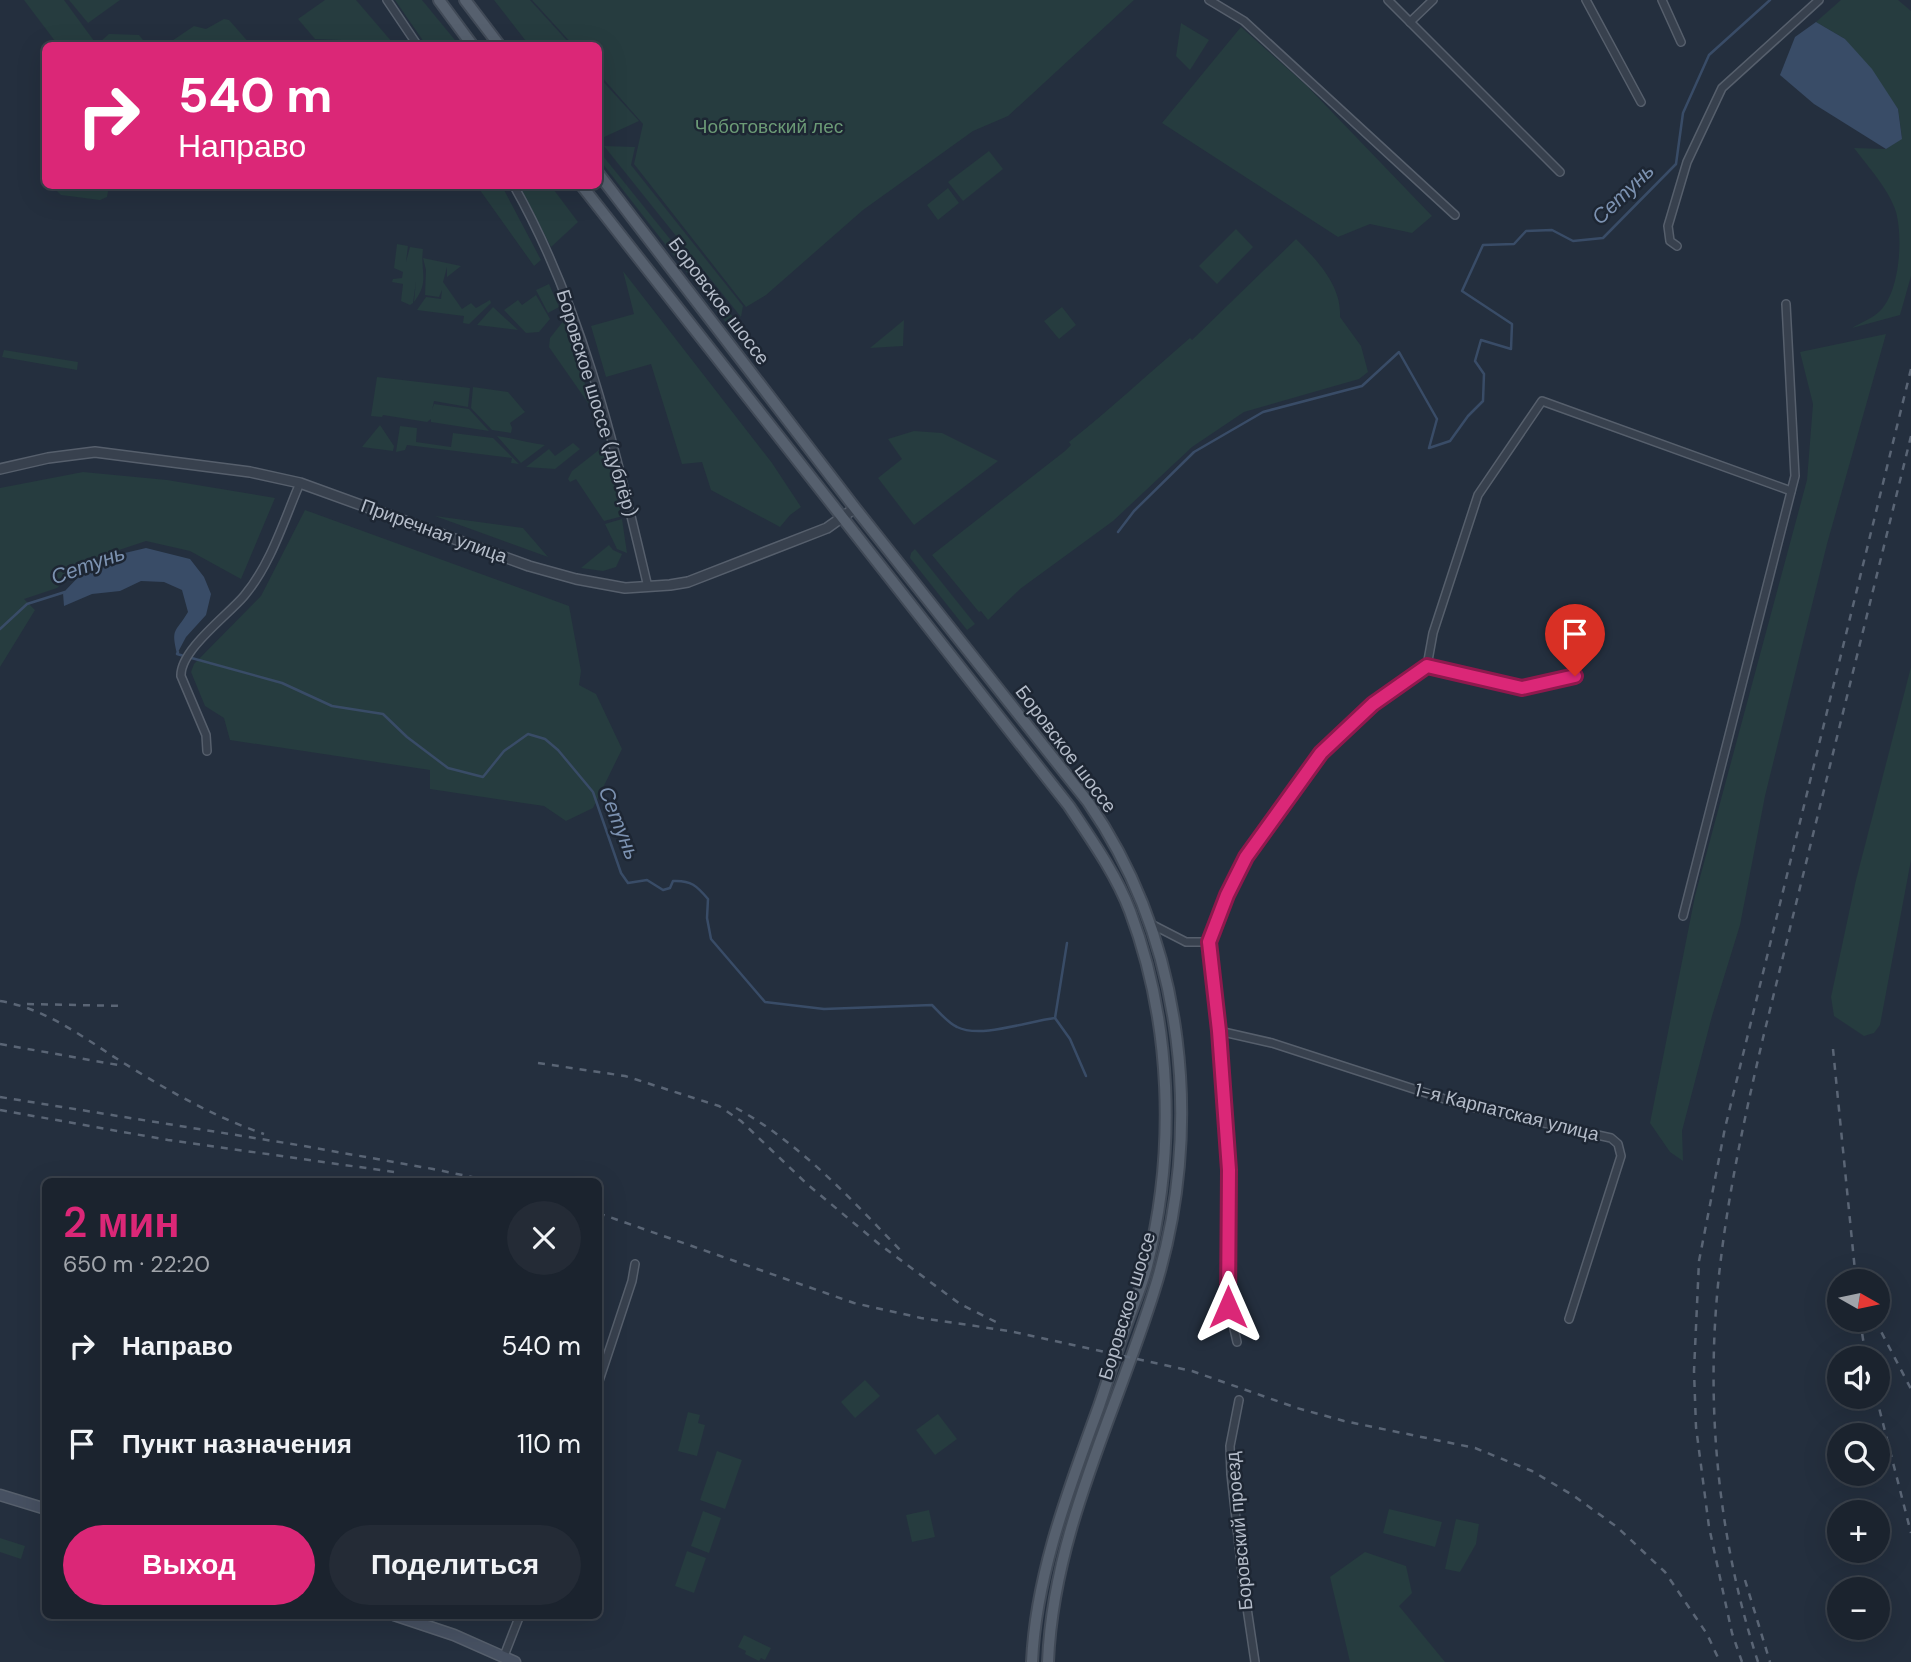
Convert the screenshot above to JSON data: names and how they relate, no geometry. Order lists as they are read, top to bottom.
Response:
{
  "streets": {
    "main road": ["Боровское шоссе"],
    "street": [
      "Боровское шоссе (дублёр)",
      "Приречная улица",
      "1-я Карпатская улица",
      "Боровский проезд"
    ]
  },
  "crossings": [
    ["Боровское шоссе", "Приречная улица"],
    ["Боровское шоссе (дублёр)", "Приречная улица"]
  ],
  "water": ["Сетунь"],
  "parks": ["Чоботовский лес"],
  "north": "right",
  "page": {
    "turn": ["540 m", "Направо"],
    "heading": ["2 мин", "650 m · 22:20"],
    "map_buttons": ["+", "−"],
    "list": [
      {
        "name": "Направо",
        "value": "540 m"
      },
      {
        "name": "Пункт назначения",
        "value": "110 m"
      }
    ],
    "buttons": ["Выход", "Поделиться"]
  }
}
